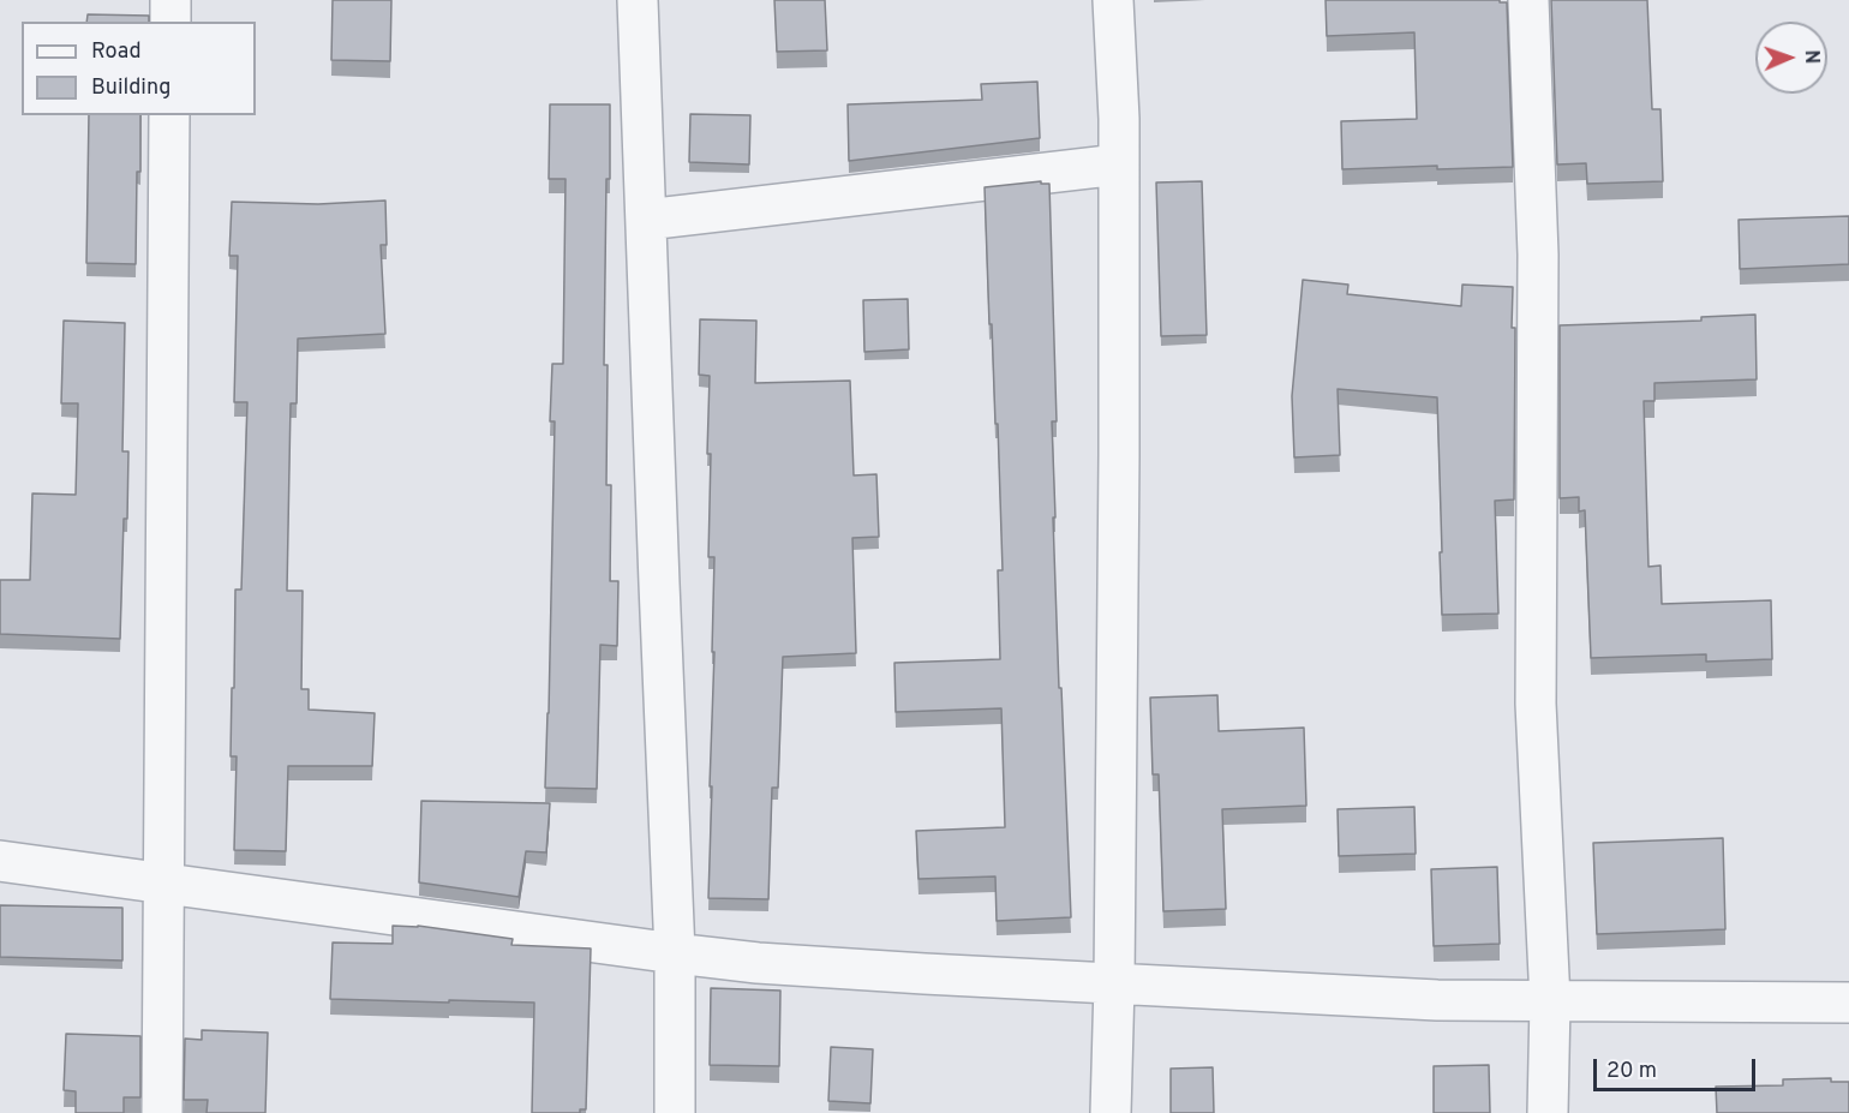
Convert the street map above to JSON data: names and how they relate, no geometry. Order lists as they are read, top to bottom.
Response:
{
  "legend": ["Road", "Building"],
  "scale_bar": "20 m",
  "north": "right"
}
